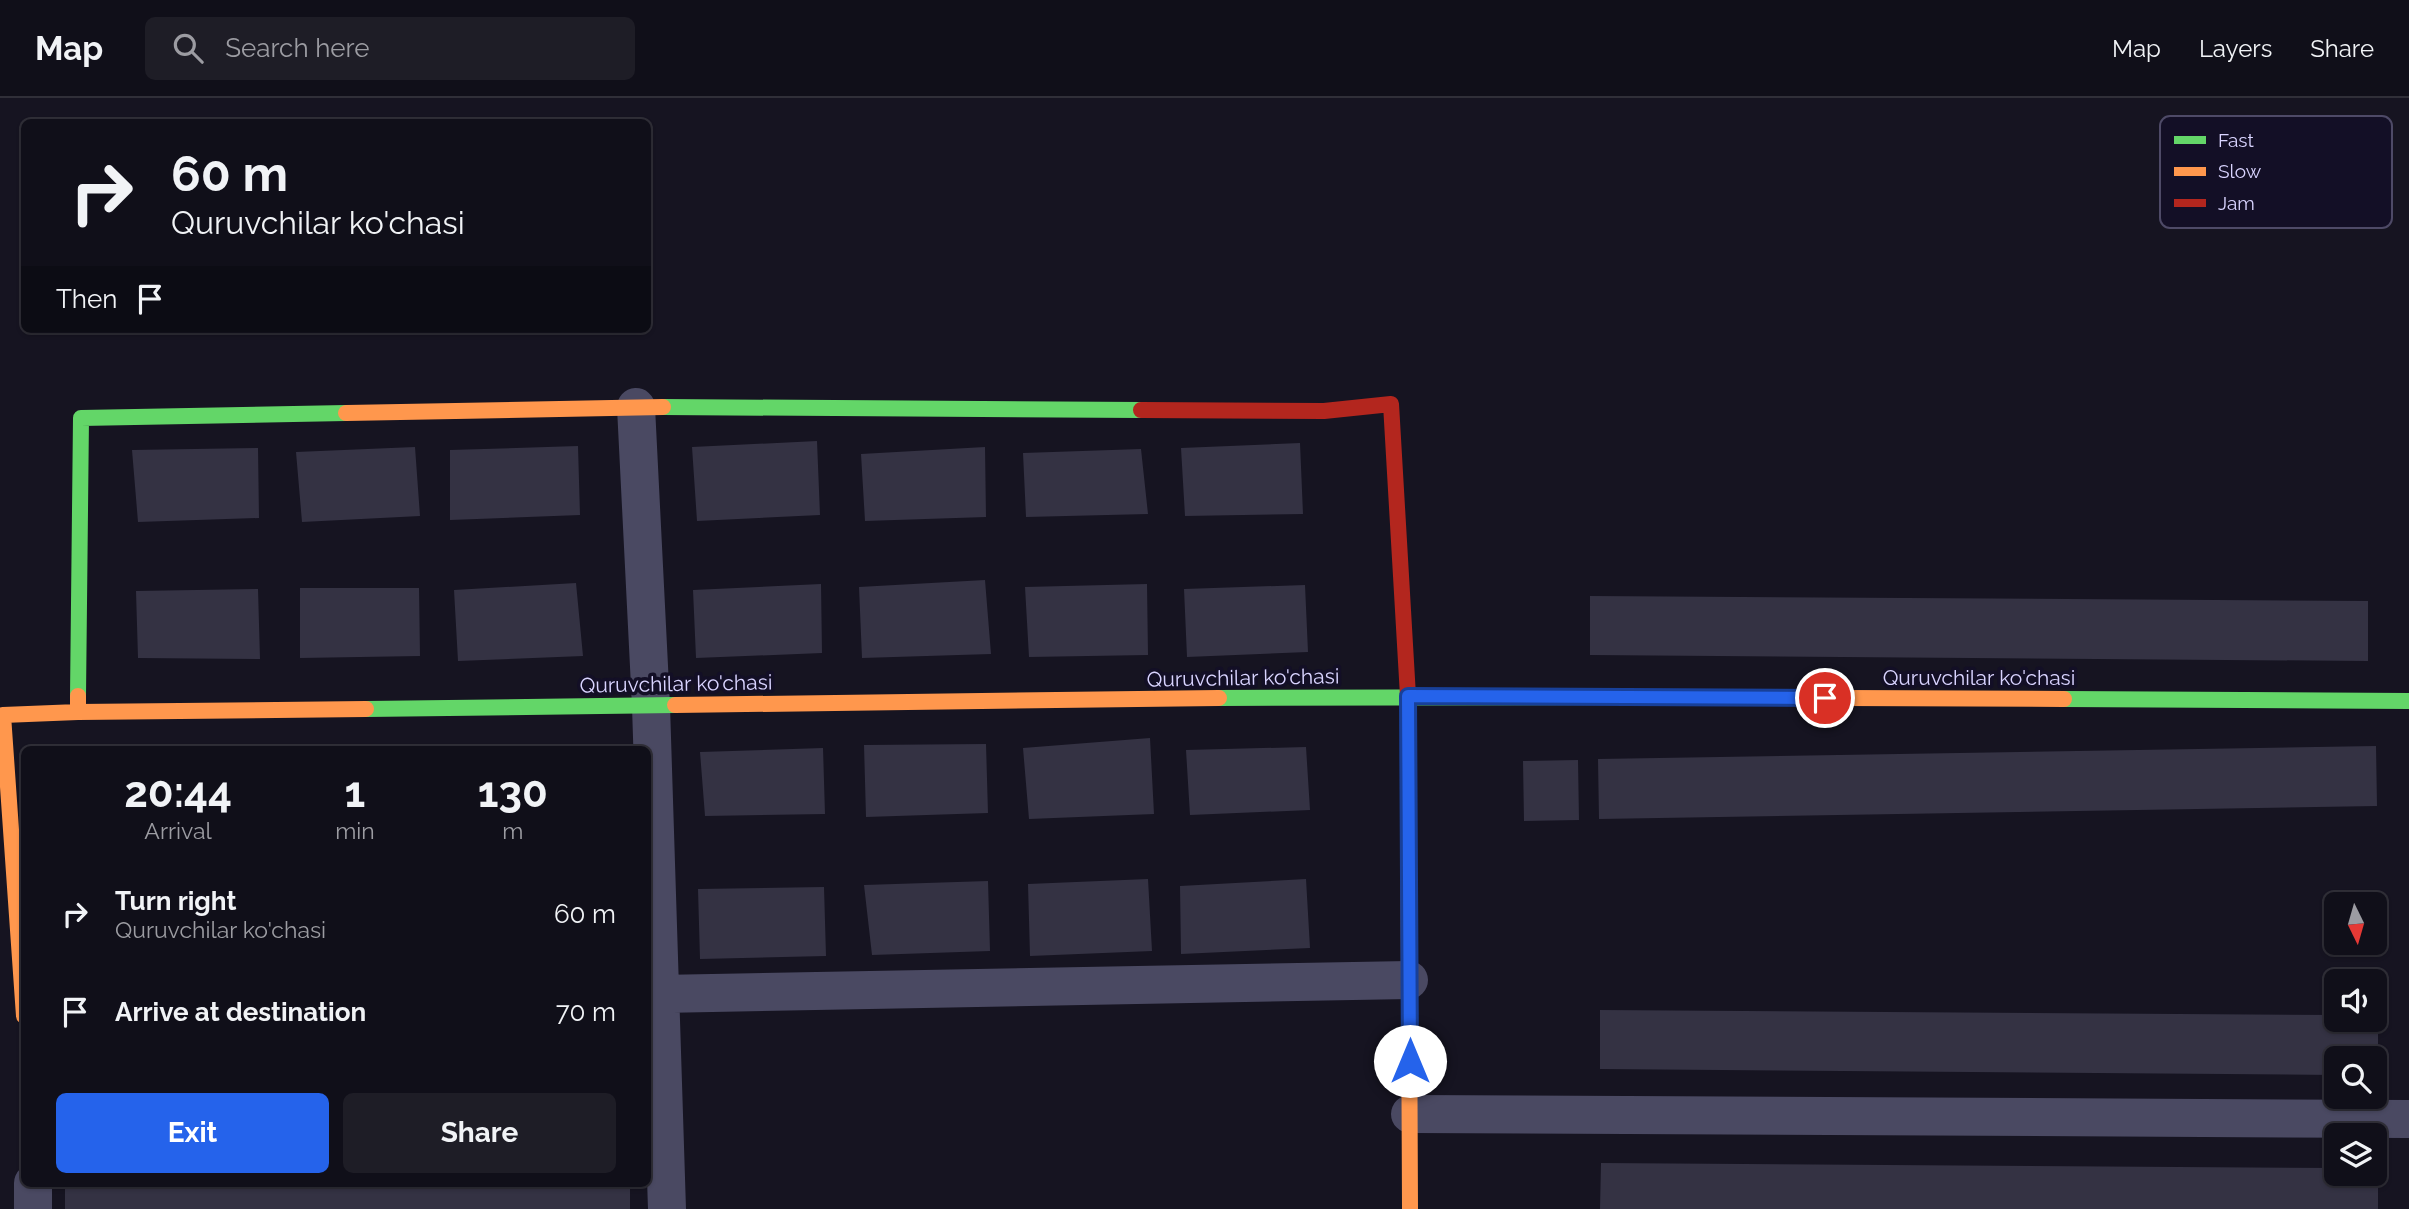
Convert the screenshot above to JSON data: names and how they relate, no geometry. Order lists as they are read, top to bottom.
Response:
{
  "streets": {
    "street": ["Quruvchilar ko'chasi"]
  },
  "legend": ["Fast", "Slow", "Jam"],
  "north": "bottom",
  "page": {
    "header": "Map",
    "search": "Search here",
    "nav": ["Map", "Layers", "Share"],
    "turn": ["60 m", "Quruvchilar ko'chasi"],
    "then": "Then",
    "eta": [
      "20:44",
      "Arrival",
      "1",
      "min",
      "130",
      "m"
    ],
    "list": [
      {
        "name": "Turn right",
        "note": "Quruvchilar ko'chasi",
        "value": "60 m"
      },
      {
        "name": "Arrive at destination",
        "value": "70 m"
      }
    ],
    "buttons": ["Exit", "Share"]
  }
}
